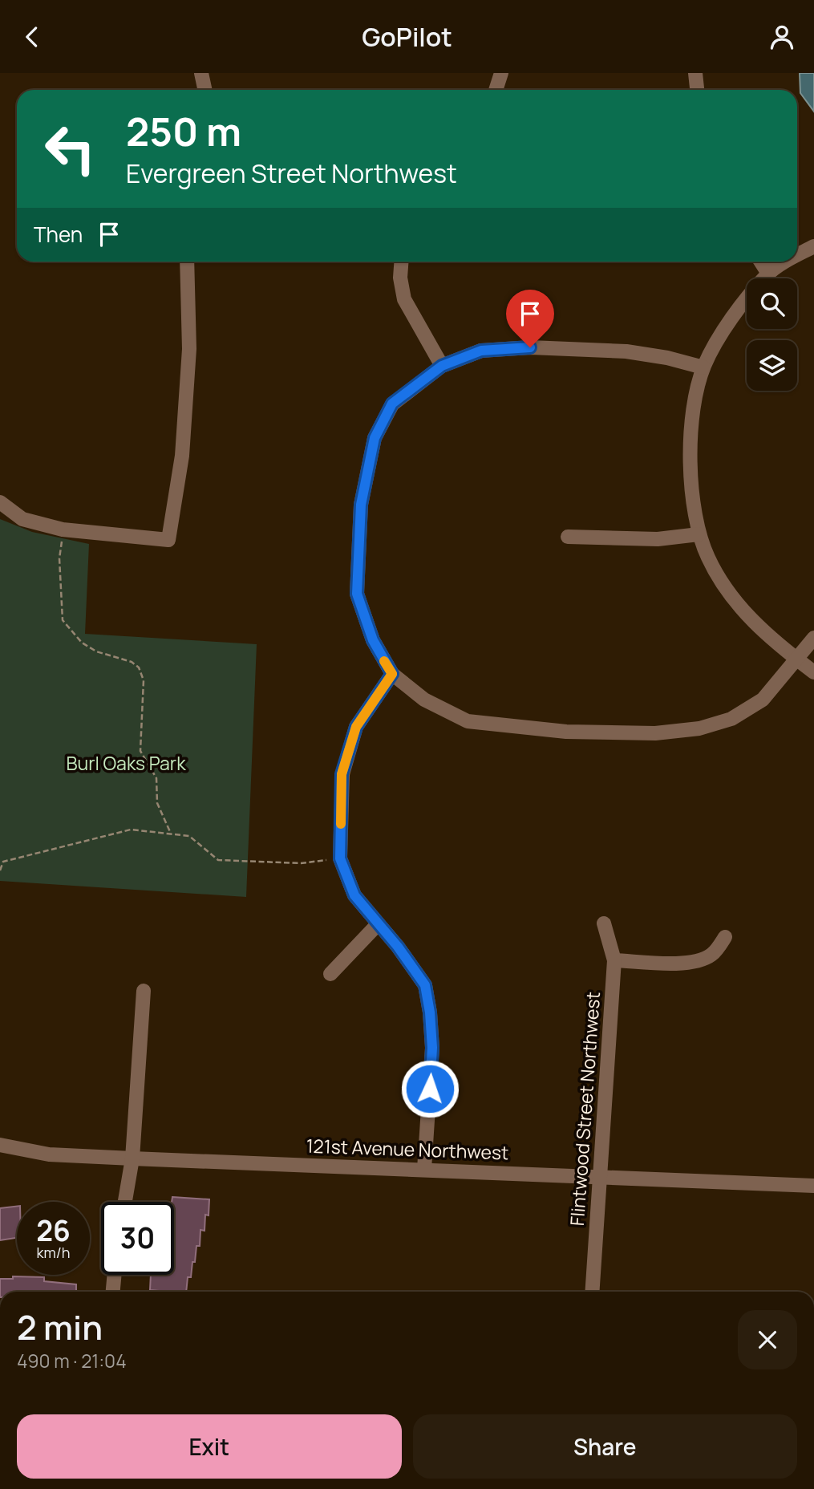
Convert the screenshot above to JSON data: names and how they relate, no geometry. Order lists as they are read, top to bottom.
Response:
{
  "streets": {
    "street": ["Flintwood Street Northwest", "121st Avenue Northwest"]
  },
  "crossings": [
    ["Flintwood Street Northwest", "121st Avenue Northwest"]
  ],
  "parks": ["Burl Oaks Park"],
  "page": {
    "header": "GoPilot",
    "turn": ["250 m", "Evergreen Street Northwest"],
    "then": "Then",
    "speed": "26 km/h",
    "limit": "30",
    "heading": ["2 min", "490 m · 21:04"],
    "buttons": ["Exit", "Share"]
  }
}
